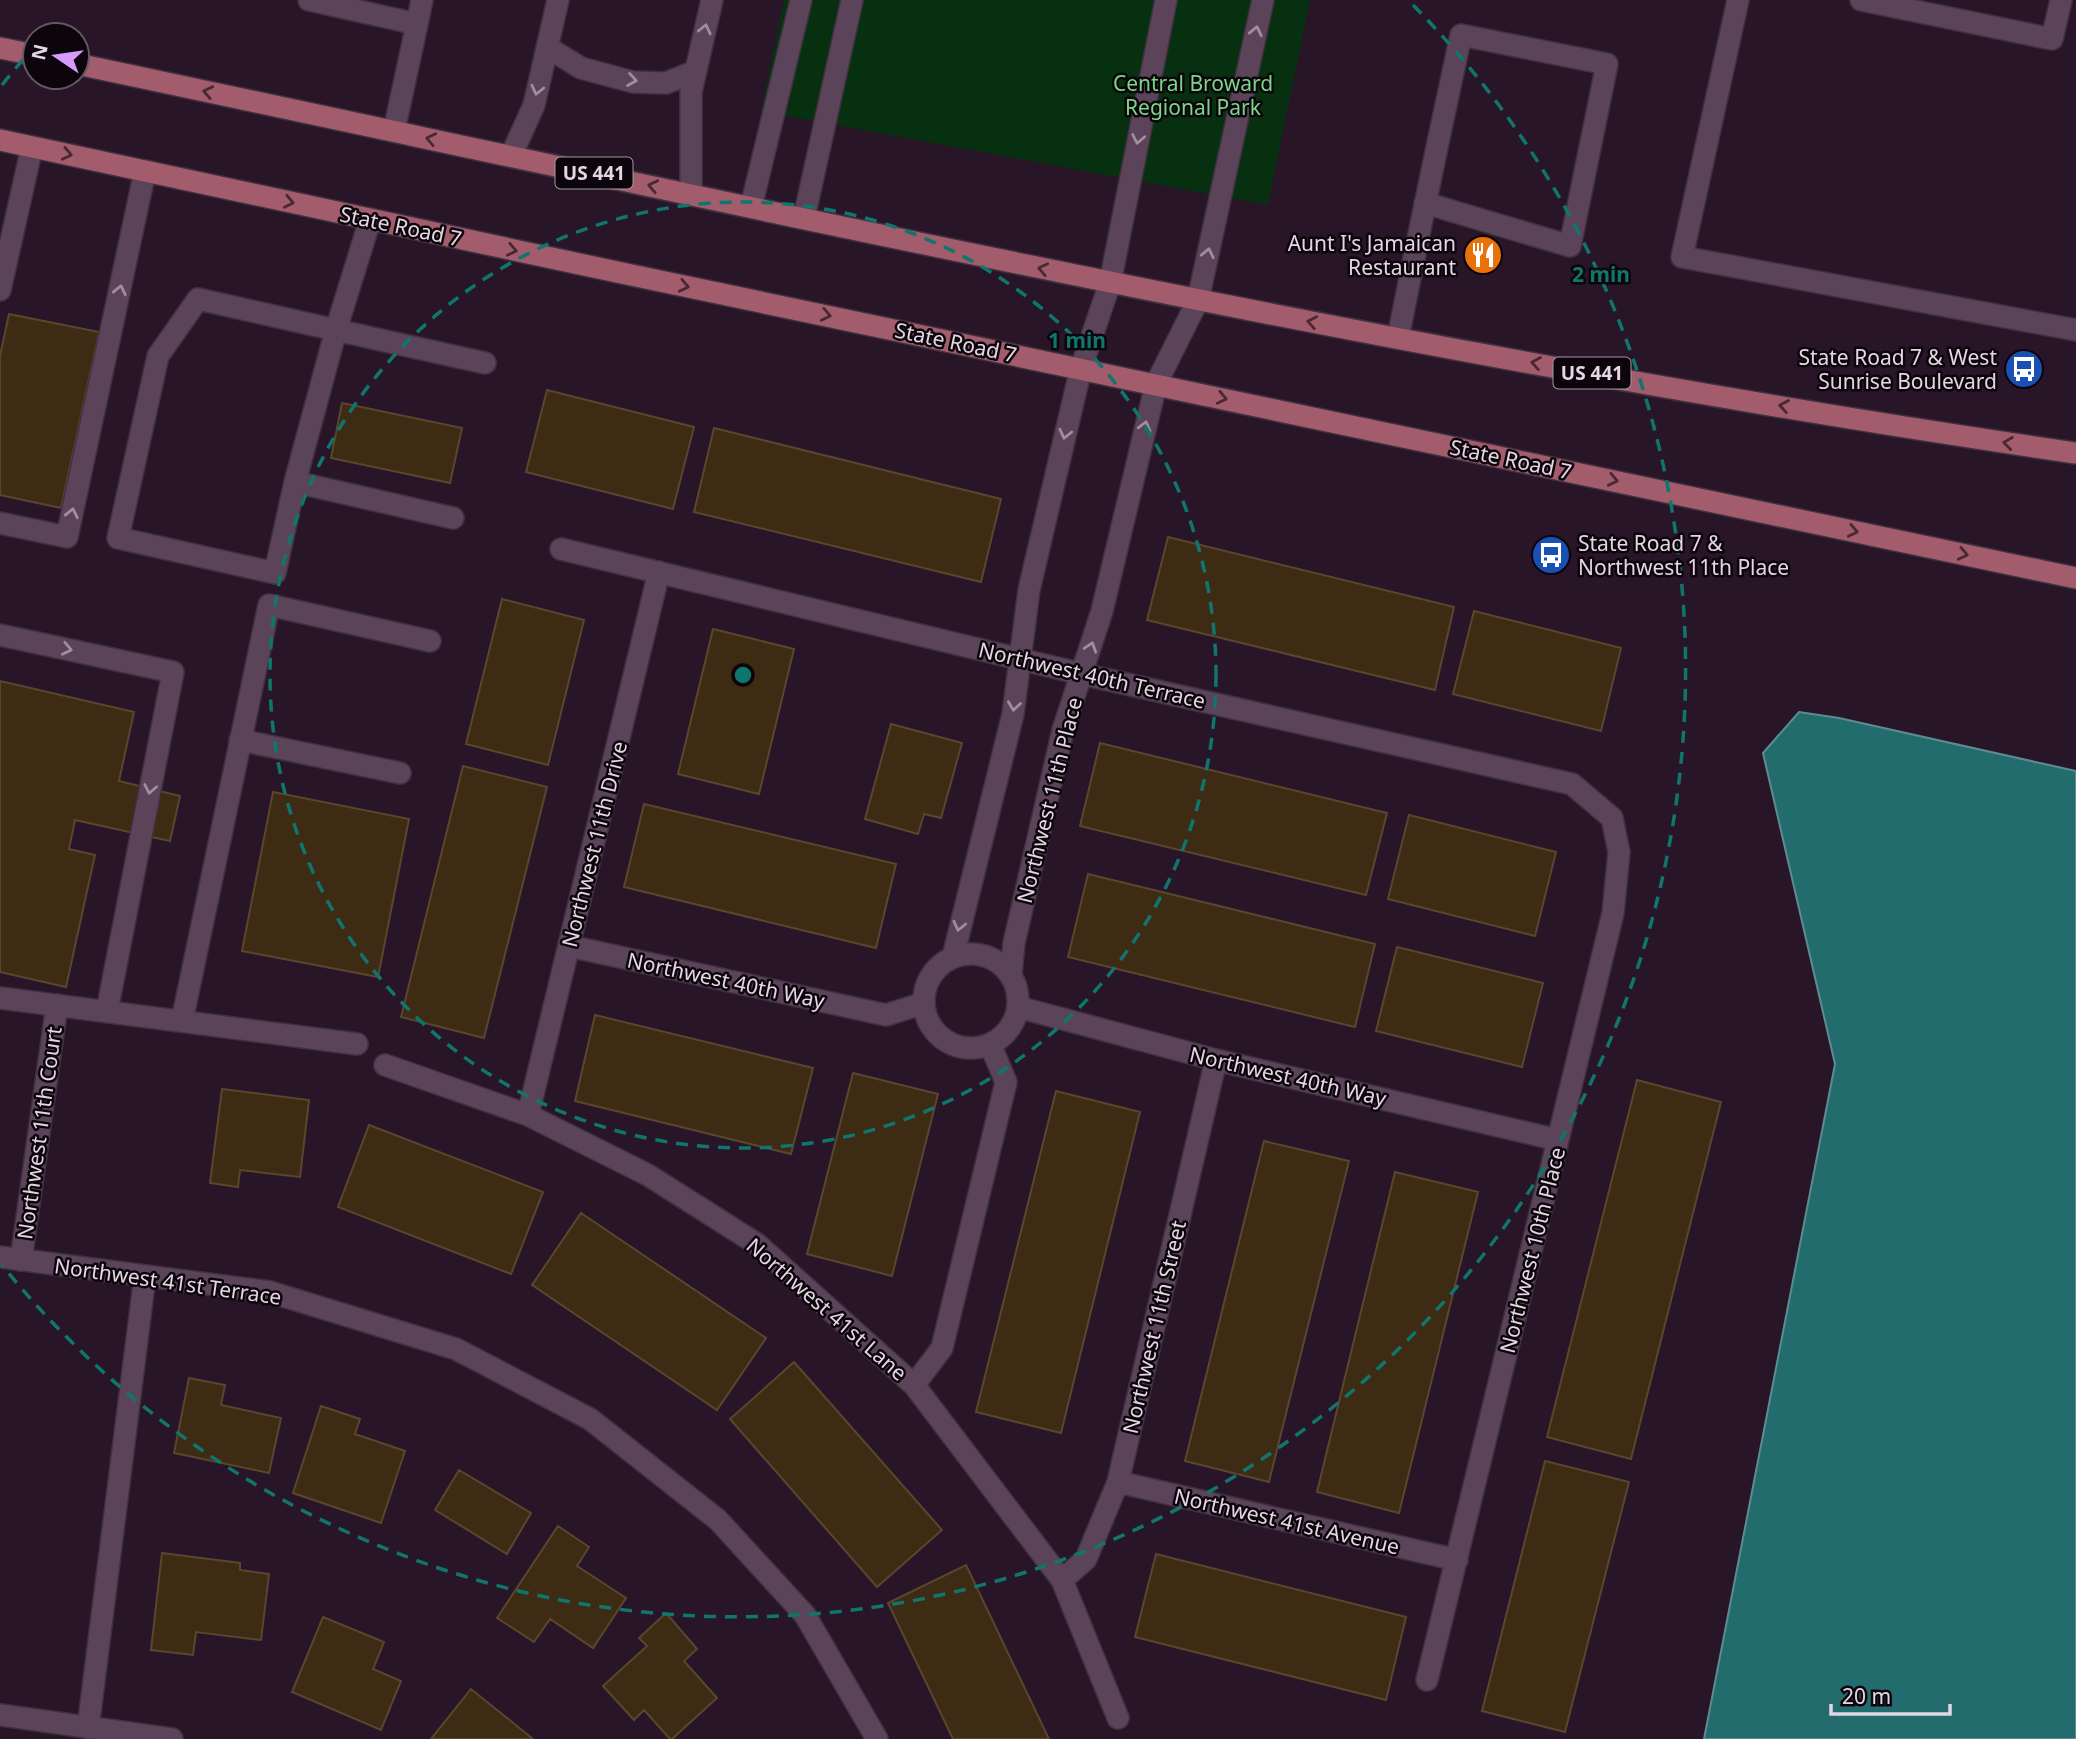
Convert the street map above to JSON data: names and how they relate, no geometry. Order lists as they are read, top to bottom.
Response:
{
  "streets": {
    "main road": ["US 441", "State Road 7"],
    "street": [
      "Northwest 40th Terrace",
      "Northwest 11th Place",
      "Northwest 11th Drive",
      "Northwest 40th Way",
      "Northwest 11th Court",
      "Northwest 10th Place",
      "Northwest 41st Terrace",
      "Northwest 41st Lane",
      "Northwest 11th Street",
      "Northwest 41st Avenue"
    ]
  },
  "crossings": [
    ["US 441", "Northwest 11th Place"],
    ["State Road 7", "Northwest 11th Place"],
    ["Northwest 40th Terrace", "Northwest 11th Place"],
    ["Northwest 40th Terrace", "Northwest 11th Drive"],
    ["Northwest 40th Terrace", "Northwest 10th Place"],
    ["Northwest 11th Place", "Northwest 40th Way"],
    ["Northwest 11th Drive", "Northwest 40th Way"],
    ["Northwest 11th Drive", "Northwest 41st Lane"],
    ["Northwest 40th Way", "Northwest 10th Place"],
    ["Northwest 40th Way", "Northwest 11th Street"],
    ["Northwest 11th Court", "Northwest 41st Terrace"],
    ["Northwest 10th Place", "Northwest 41st Avenue"],
    ["Northwest 41st Lane", "Northwest 11th Street"],
    ["Northwest 11th Street", "Northwest 41st Avenue"]
  ],
  "parks": ["Central Broward Regional Park"],
  "places": {
    "restaurant": ["Aunt I's Jamaican Restaurant"],
    "bus stop": ["State Road 7 & West Sunrise Boulevard", "State Road 7 & Northwest 11th Place"]
  },
  "scale_bar": "20 m",
  "north": "left",
  "rings": ["2 min", "1 min"]
}
